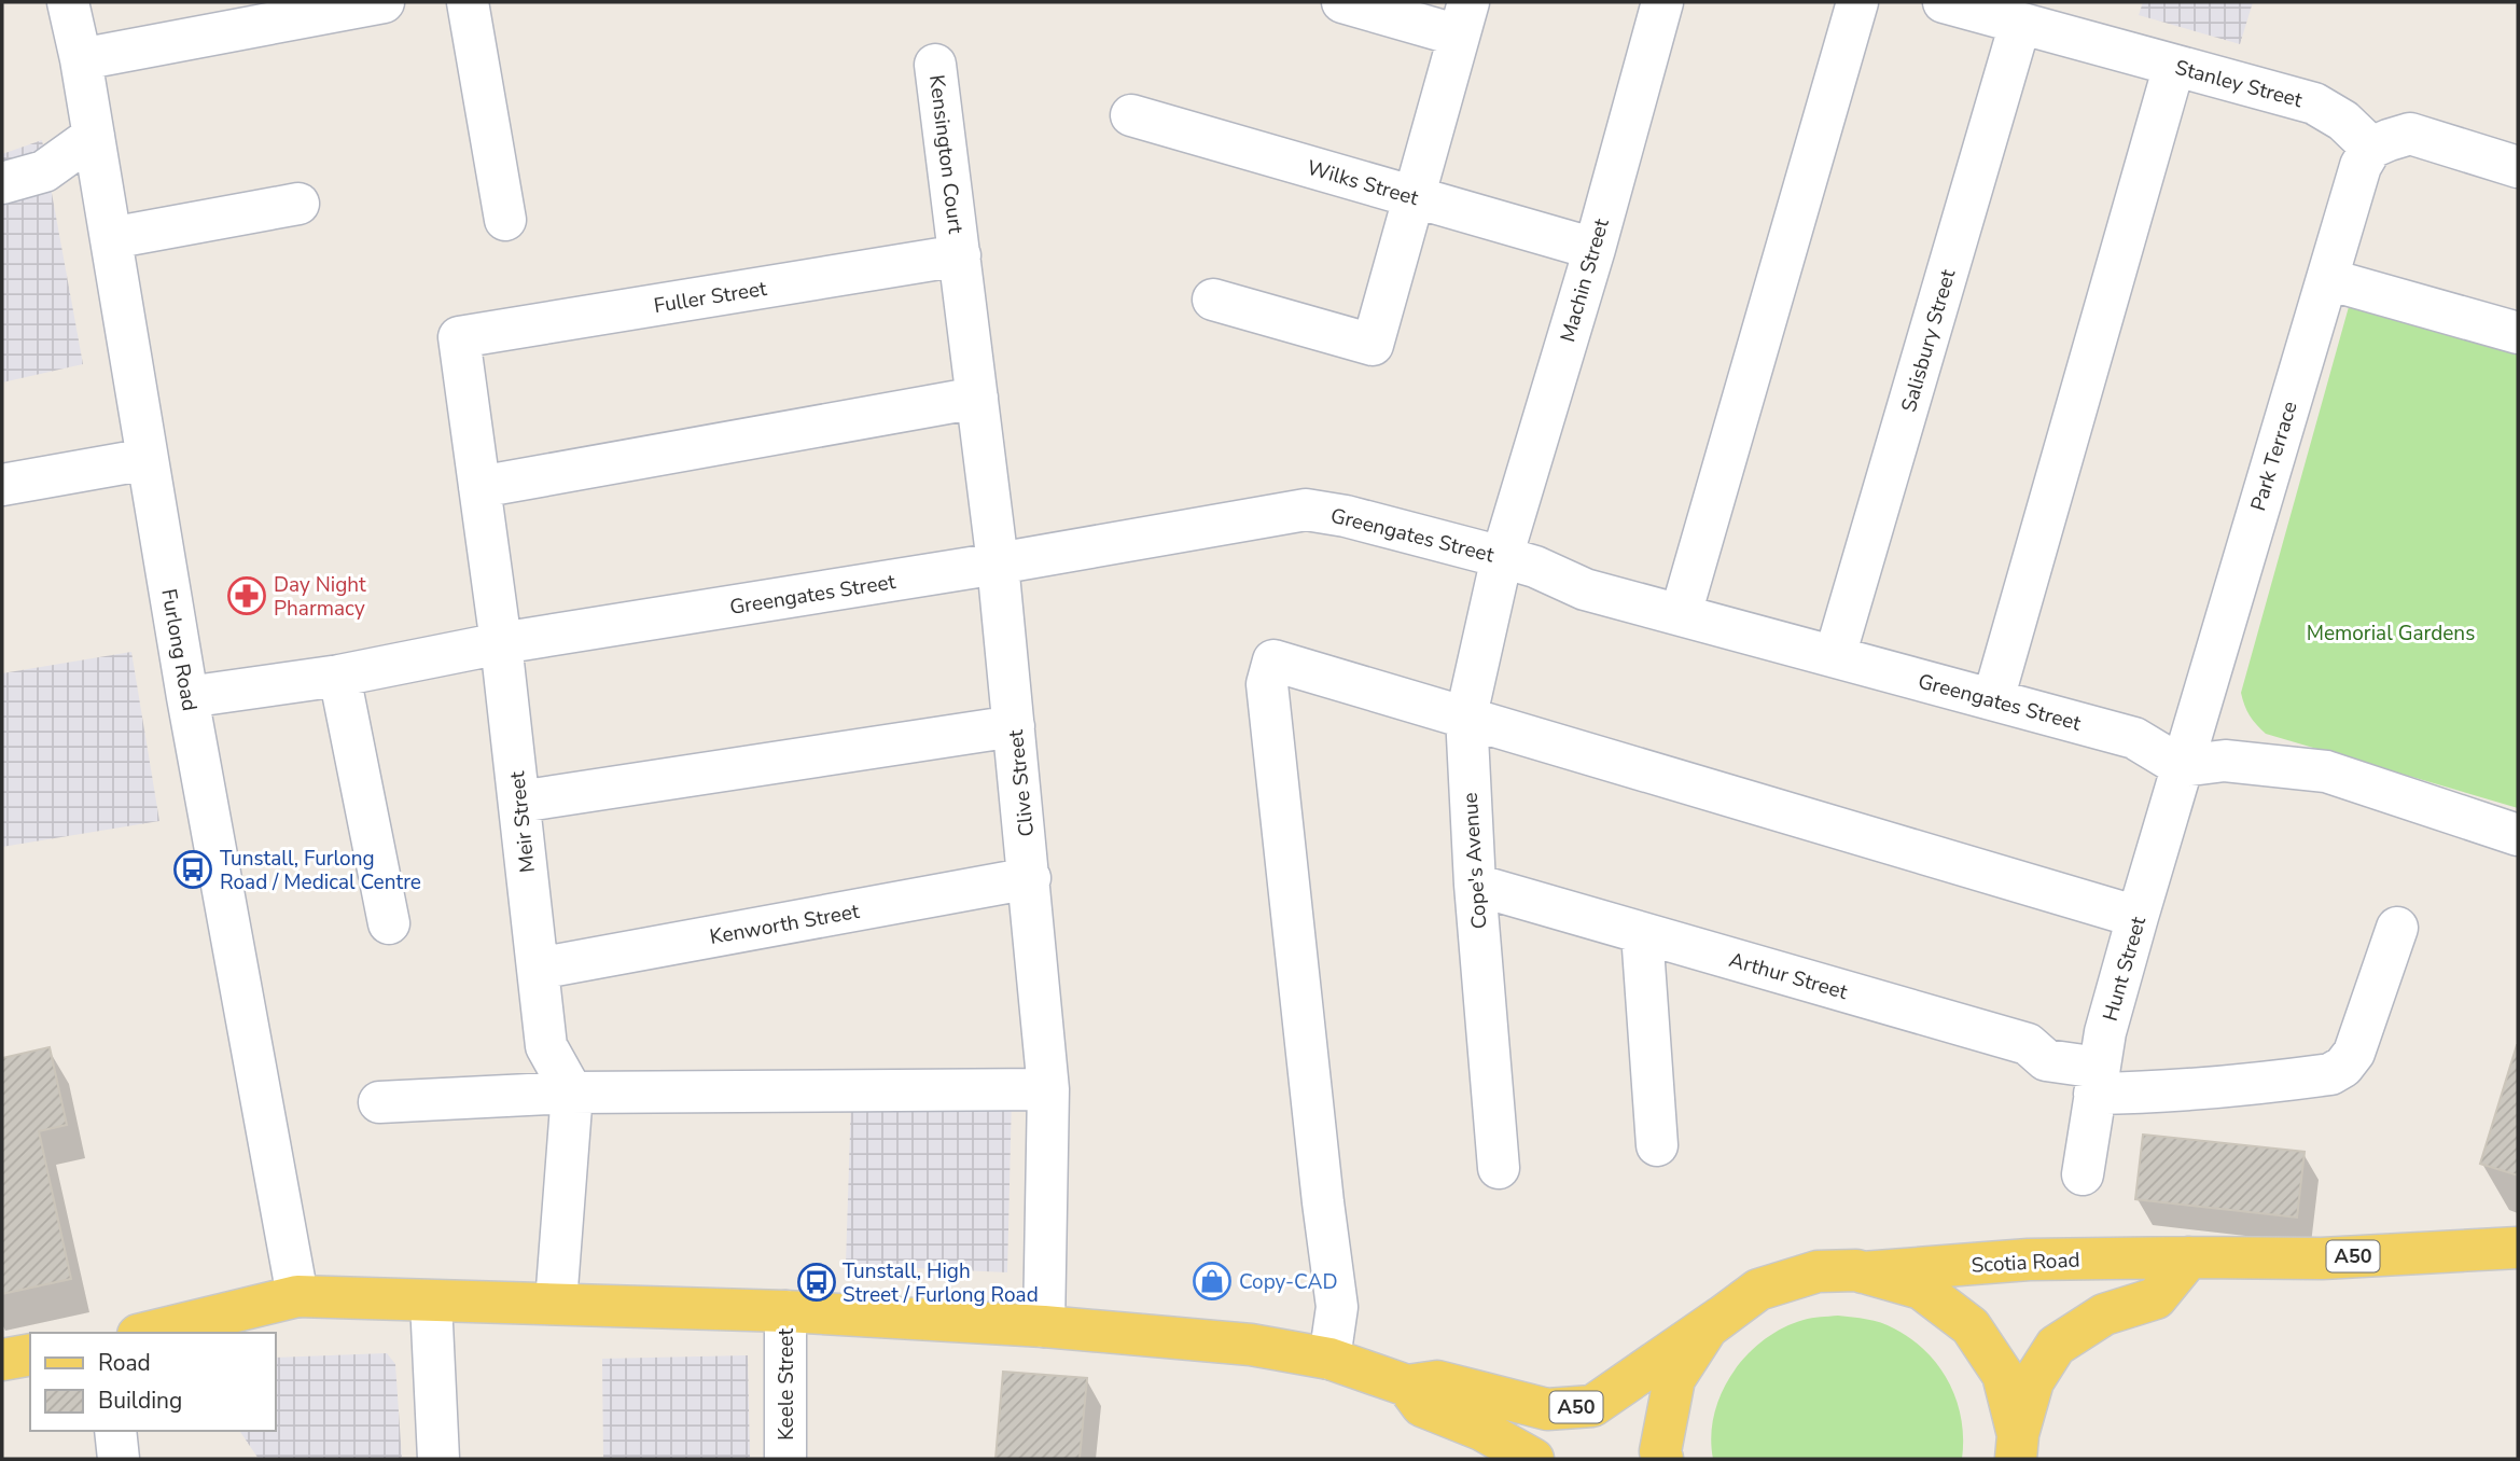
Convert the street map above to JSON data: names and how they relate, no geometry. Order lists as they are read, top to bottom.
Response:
{
  "streets": {
    "main road": ["A50", "Scotia Road"],
    "street": [
      "Stanley Street",
      "Kensington Court",
      "Wilks Street",
      "Machin Street",
      "Fuller Street",
      "Salisbury Street",
      "Park Terrace",
      "Greengates Street",
      "Furlong Road",
      "Clive Street",
      "Meir Street",
      "Cope's Avenue",
      "Kenworth Street",
      "Hunt Street",
      "Arthur Street",
      "Keele Street"
    ]
  },
  "crossings": [
    ["Stanley Street", "Salisbury Street"],
    ["Stanley Street", "Park Terrace"],
    ["Kensington Court", "Fuller Street"],
    ["Kensington Court", "Clive Street"],
    ["Wilks Street", "Machin Street"],
    ["Machin Street", "Greengates Street"],
    ["Machin Street", "Cope's Avenue"],
    ["Fuller Street", "Clive Street"],
    ["Fuller Street", "Meir Street"],
    ["Salisbury Street", "Greengates Street"],
    ["Park Terrace", "Greengates Street"],
    ["Park Terrace", "Hunt Street"],
    ["Greengates Street", "Furlong Road"],
    ["Greengates Street", "Clive Street"],
    ["Greengates Street", "Meir Street"],
    ["Greengates Street", "Cope's Avenue"],
    ["Greengates Street", "Hunt Street"],
    ["Furlong Road", "A50"],
    ["Clive Street", "Kenworth Street"],
    ["Clive Street", "A50"],
    ["Meir Street", "Kenworth Street"],
    ["Cope's Avenue", "Arthur Street"],
    ["Hunt Street", "Arthur Street"],
    ["A50", "Scotia Road"],
    ["A50", "Keele Street"]
  ],
  "parks": ["Memorial Gardens"],
  "places": {
    "pharmacy": ["Day Night Pharmacy"],
    "bus stop": ["Tunstall, Furlong Road / Medical Centre", "Tunstall, High Street / Furlong Road"],
    "shop": ["Copy-CAD"]
  },
  "legend": ["Road", "Building"]
}
